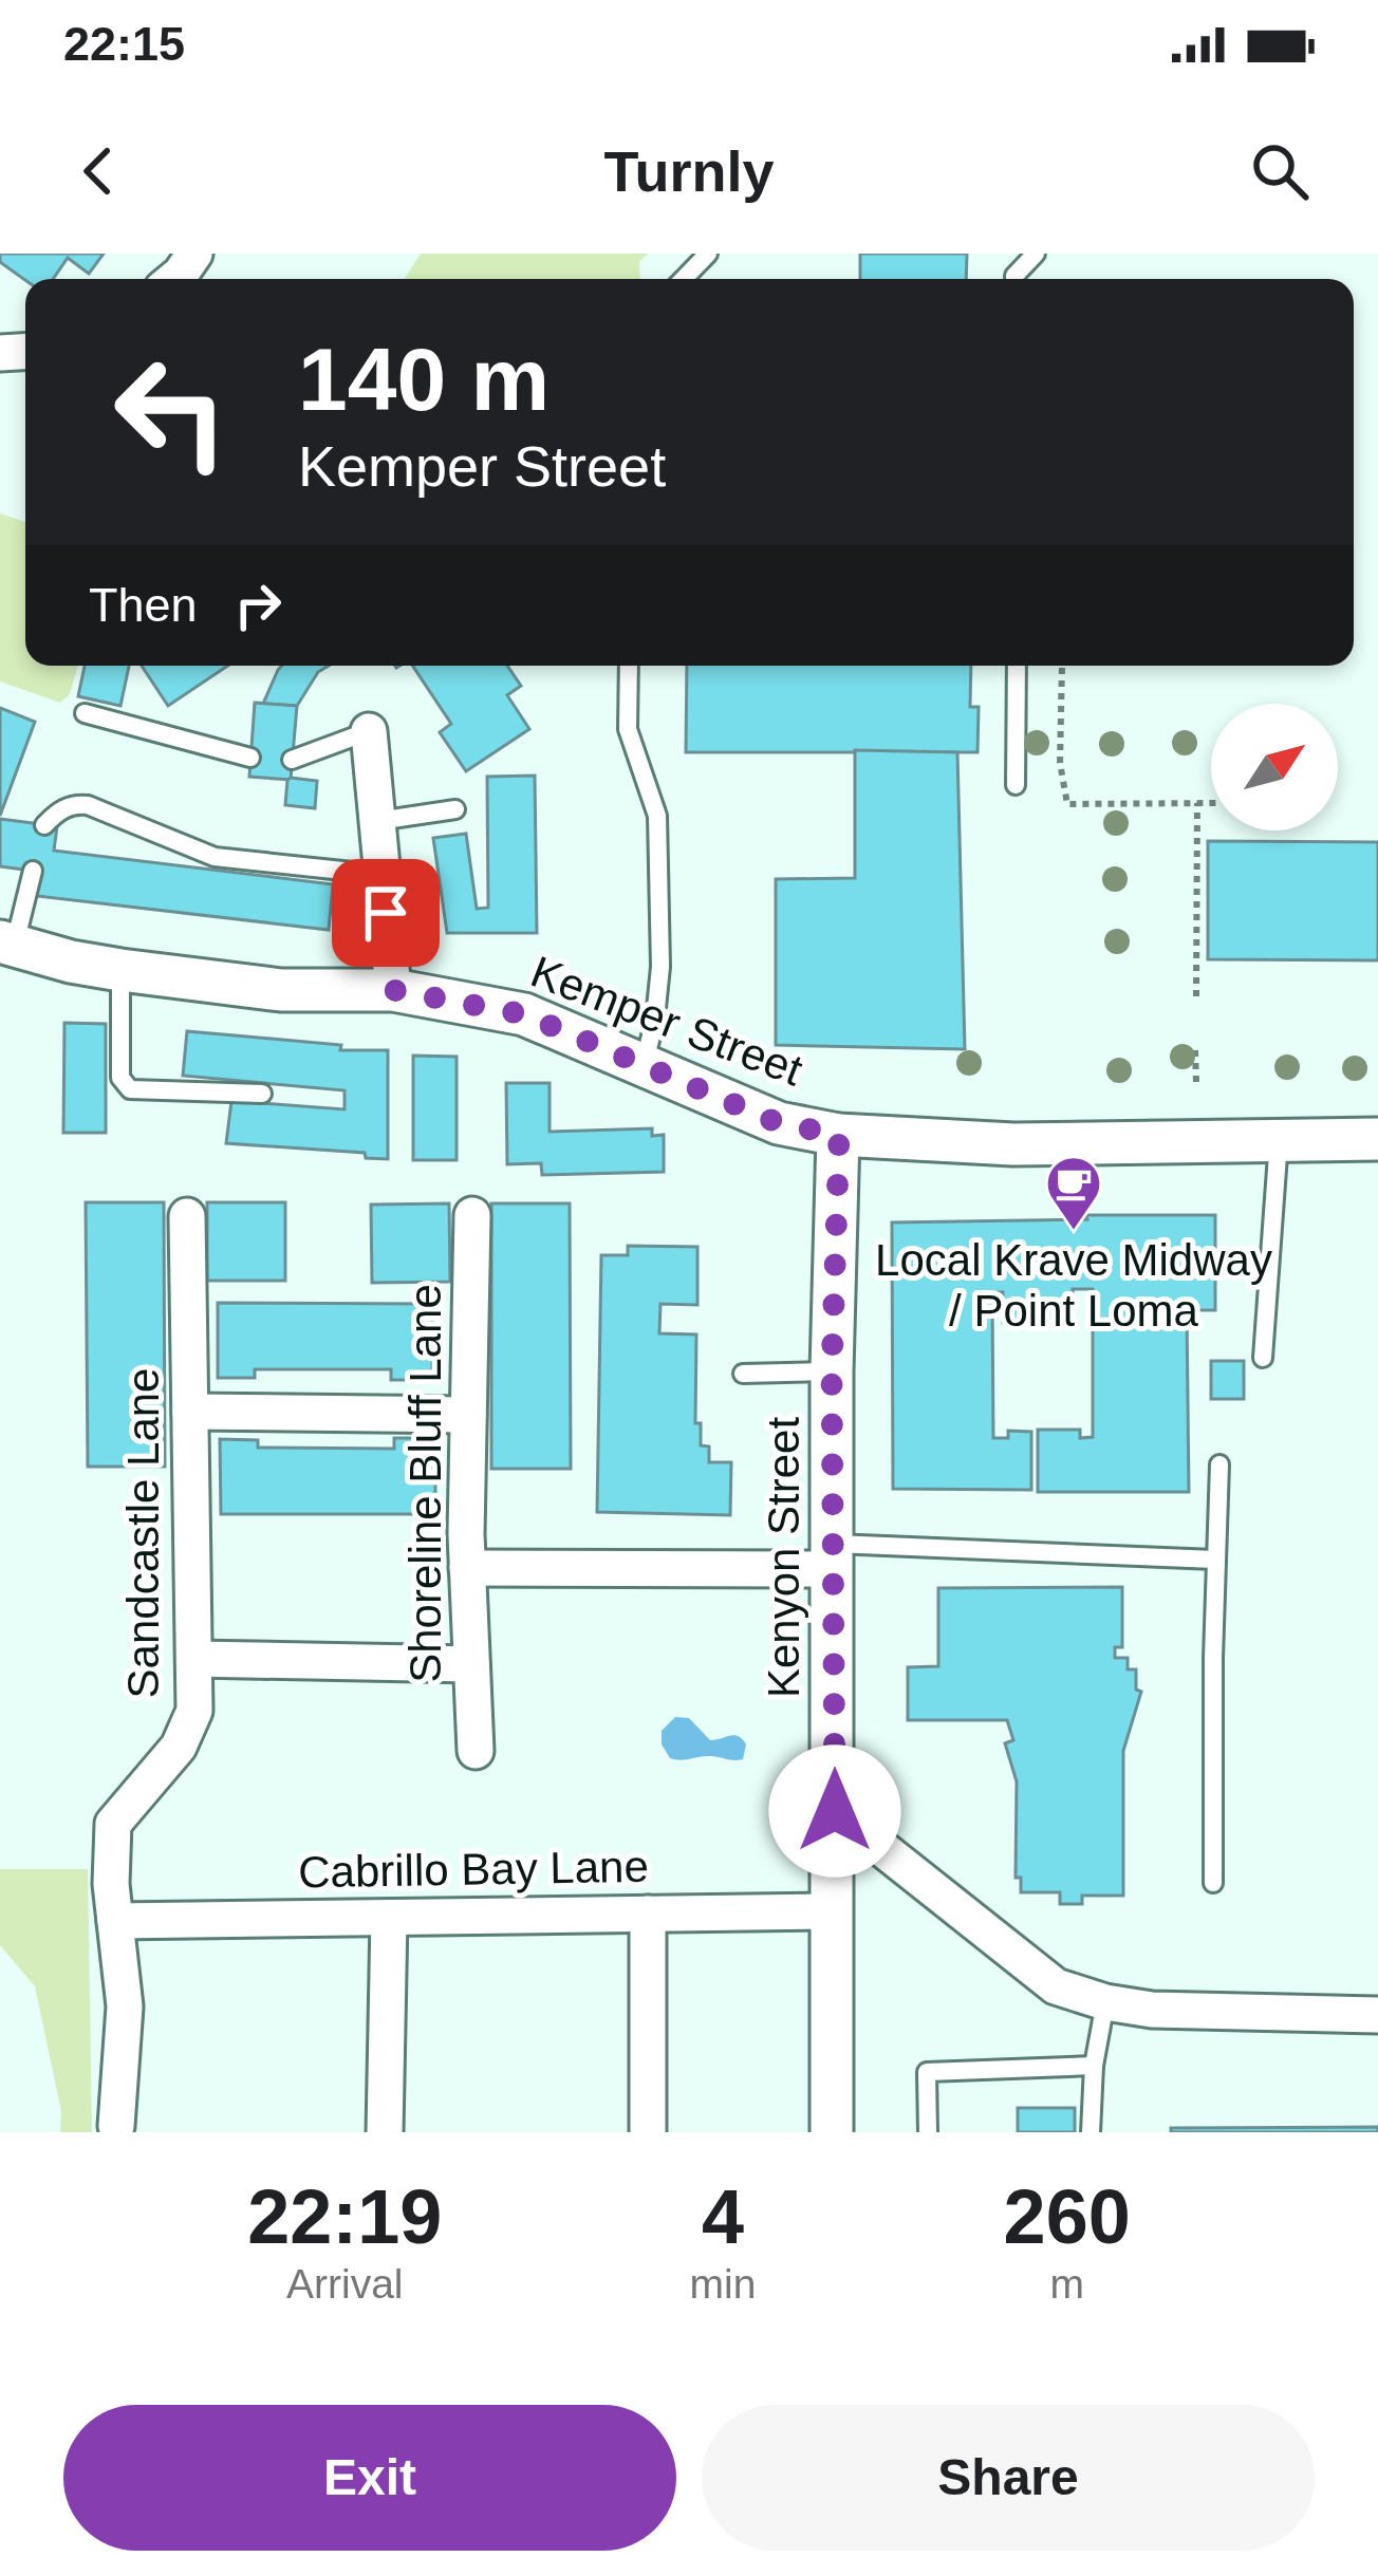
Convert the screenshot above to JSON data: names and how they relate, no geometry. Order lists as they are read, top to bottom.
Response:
{
  "streets": {
    "street": [
      "Kemper Street",
      "Shoreline Bluff Lane",
      "Sandcastle Lane",
      "Kenyon Street",
      "Cabrillo Bay Lane"
    ]
  },
  "crossings": [
    ["Kemper Street", "Kenyon Street"],
    ["Sandcastle Lane", "Cabrillo Bay Lane"],
    ["Kenyon Street", "Cabrillo Bay Lane"]
  ],
  "places": {
    "cafe": ["Local Krave Midway / Point Loma"]
  },
  "north": "top right",
  "page": {
    "status": "22:15",
    "header": "Turnly",
    "turn": ["140 m", "Kemper Street"],
    "then": "Then",
    "eta": [
      "22:19",
      "Arrival",
      "4",
      "min",
      "260",
      "m"
    ],
    "buttons": ["Exit", "Share"]
  }
}
